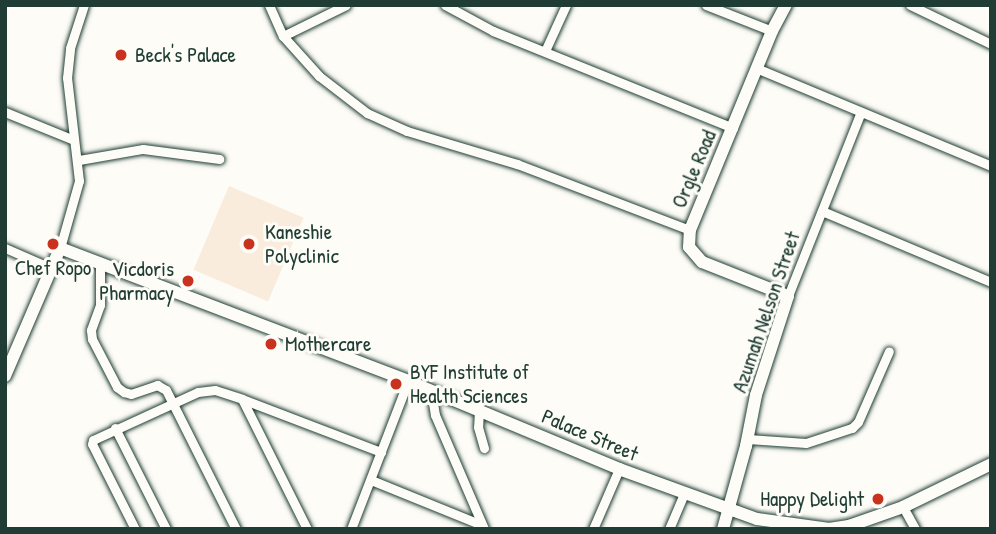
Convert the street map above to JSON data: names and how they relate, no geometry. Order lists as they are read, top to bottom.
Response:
{
  "streets": {
    "street": ["Orgle Road", "Azumah Nelson Street", "Palace Street"]
  },
  "crossings": [
    ["Orgle Road", "Azumah Nelson Street"],
    ["Azumah Nelson Street", "Palace Street"]
  ],
  "places": [
    "Beck's Palace",
    "Chef Ropo",
    "Kaneshie Polyclinic",
    "Vicdoris Pharmacy",
    "Mothercare",
    "BYF Institute of Health Sciences",
    "Happy Delight"
  ]
}
